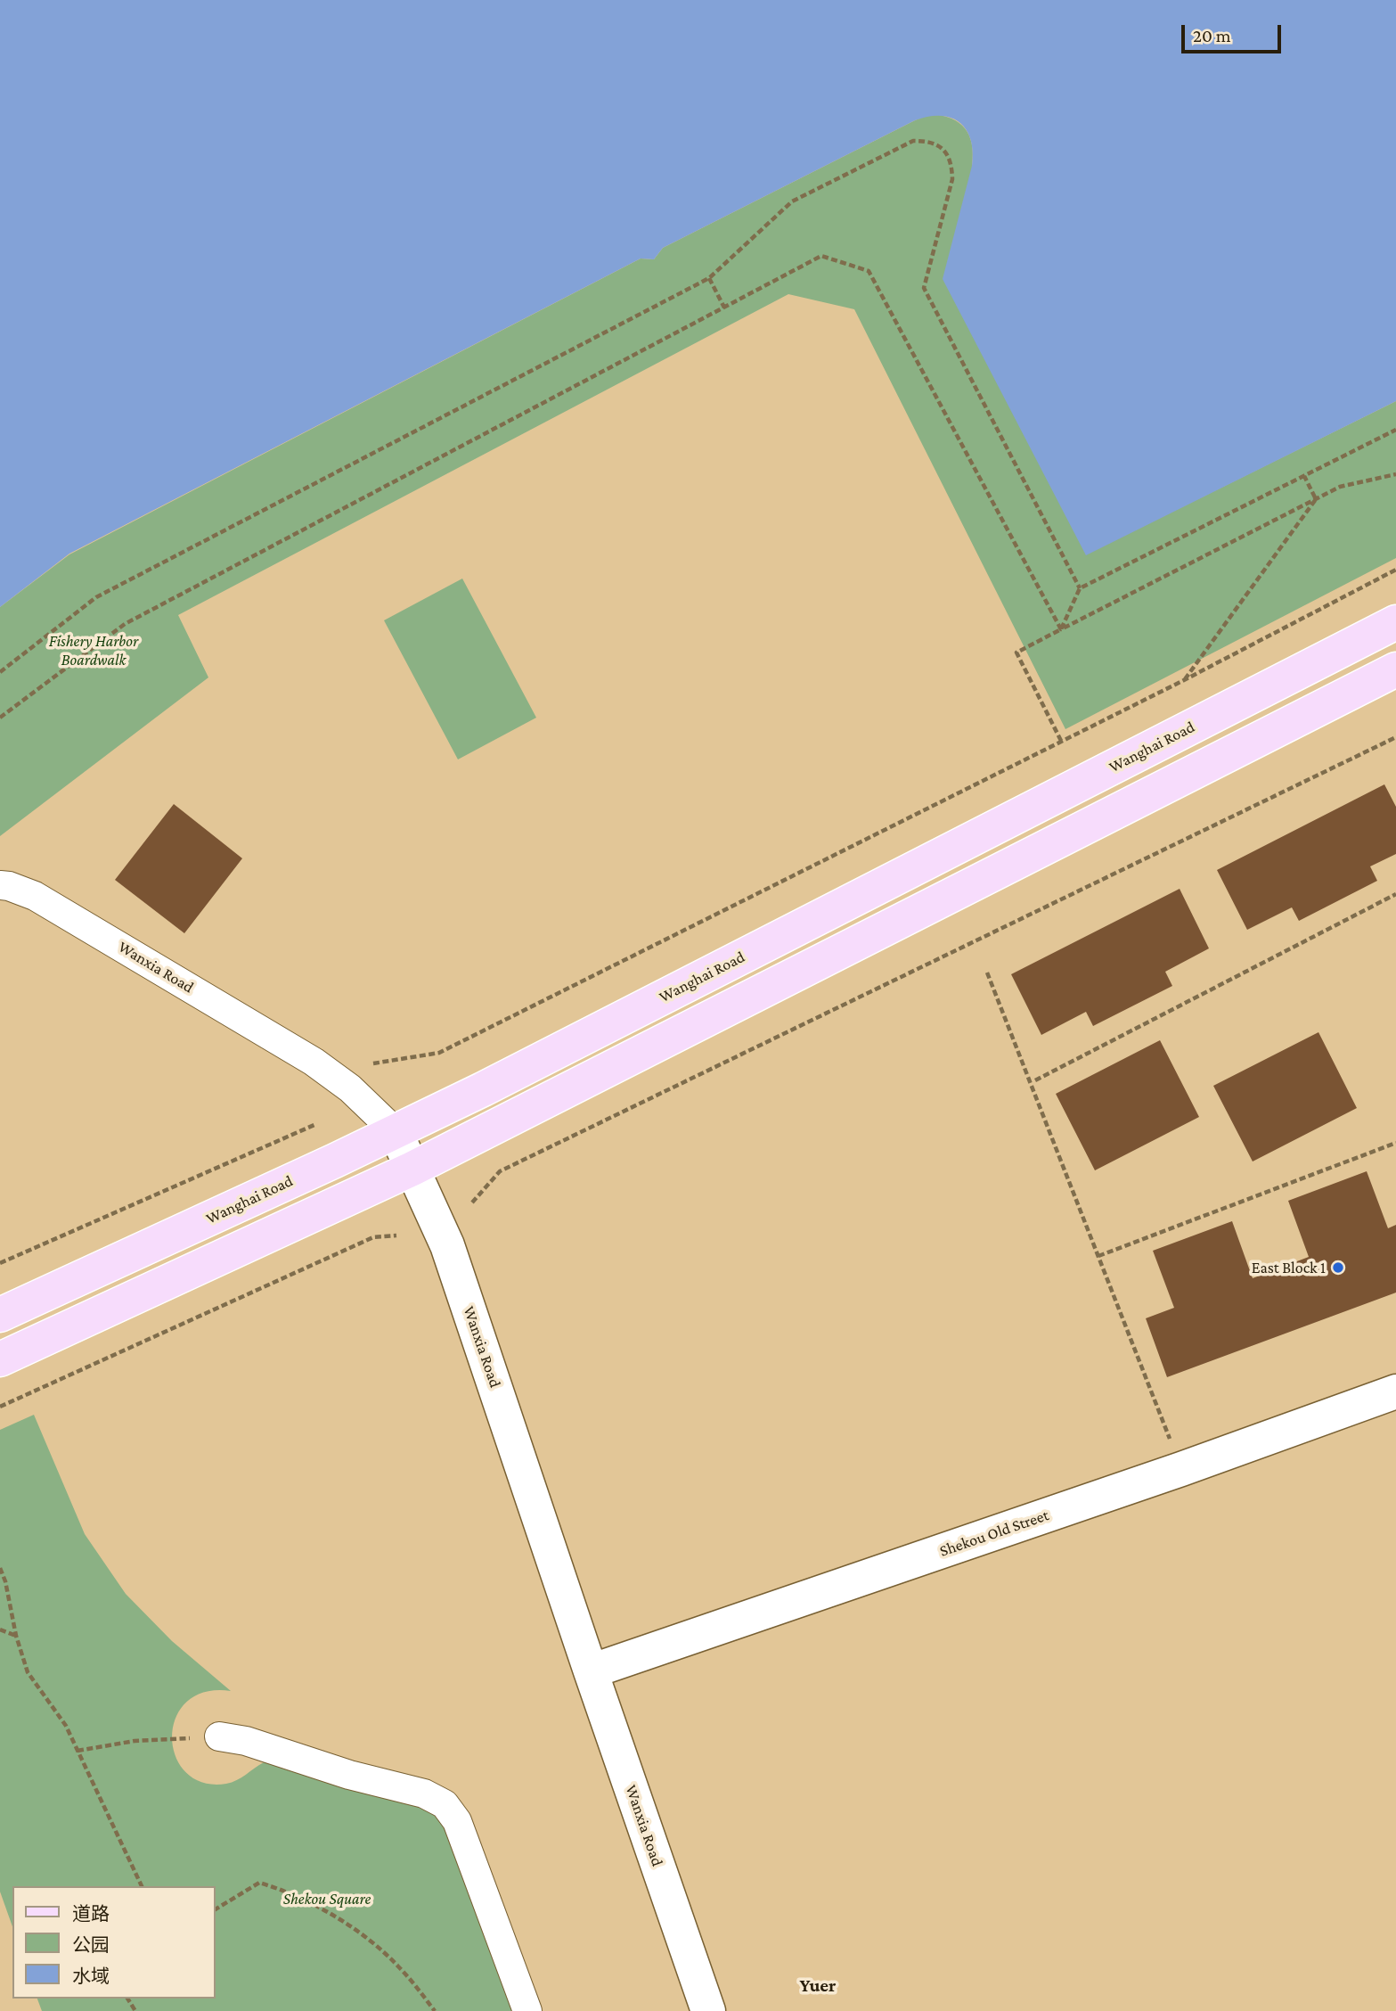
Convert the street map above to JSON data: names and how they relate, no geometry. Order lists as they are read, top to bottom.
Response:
{
  "streets": {
    "main road": ["Wanghai Road"],
    "street": ["Wanxia Road", "Shekou Old Street"]
  },
  "crossings": [
    ["Wanghai Road", "Wanxia Road"],
    ["Wanxia Road", "Shekou Old Street"]
  ],
  "districts": ["Yuer"],
  "parks": ["Fishery Harbor Boardwalk", "Shekou Square"],
  "places": ["East Block 1"],
  "legend": ["道路", "公园", "水域"],
  "scale_bar": "20 m"
}
